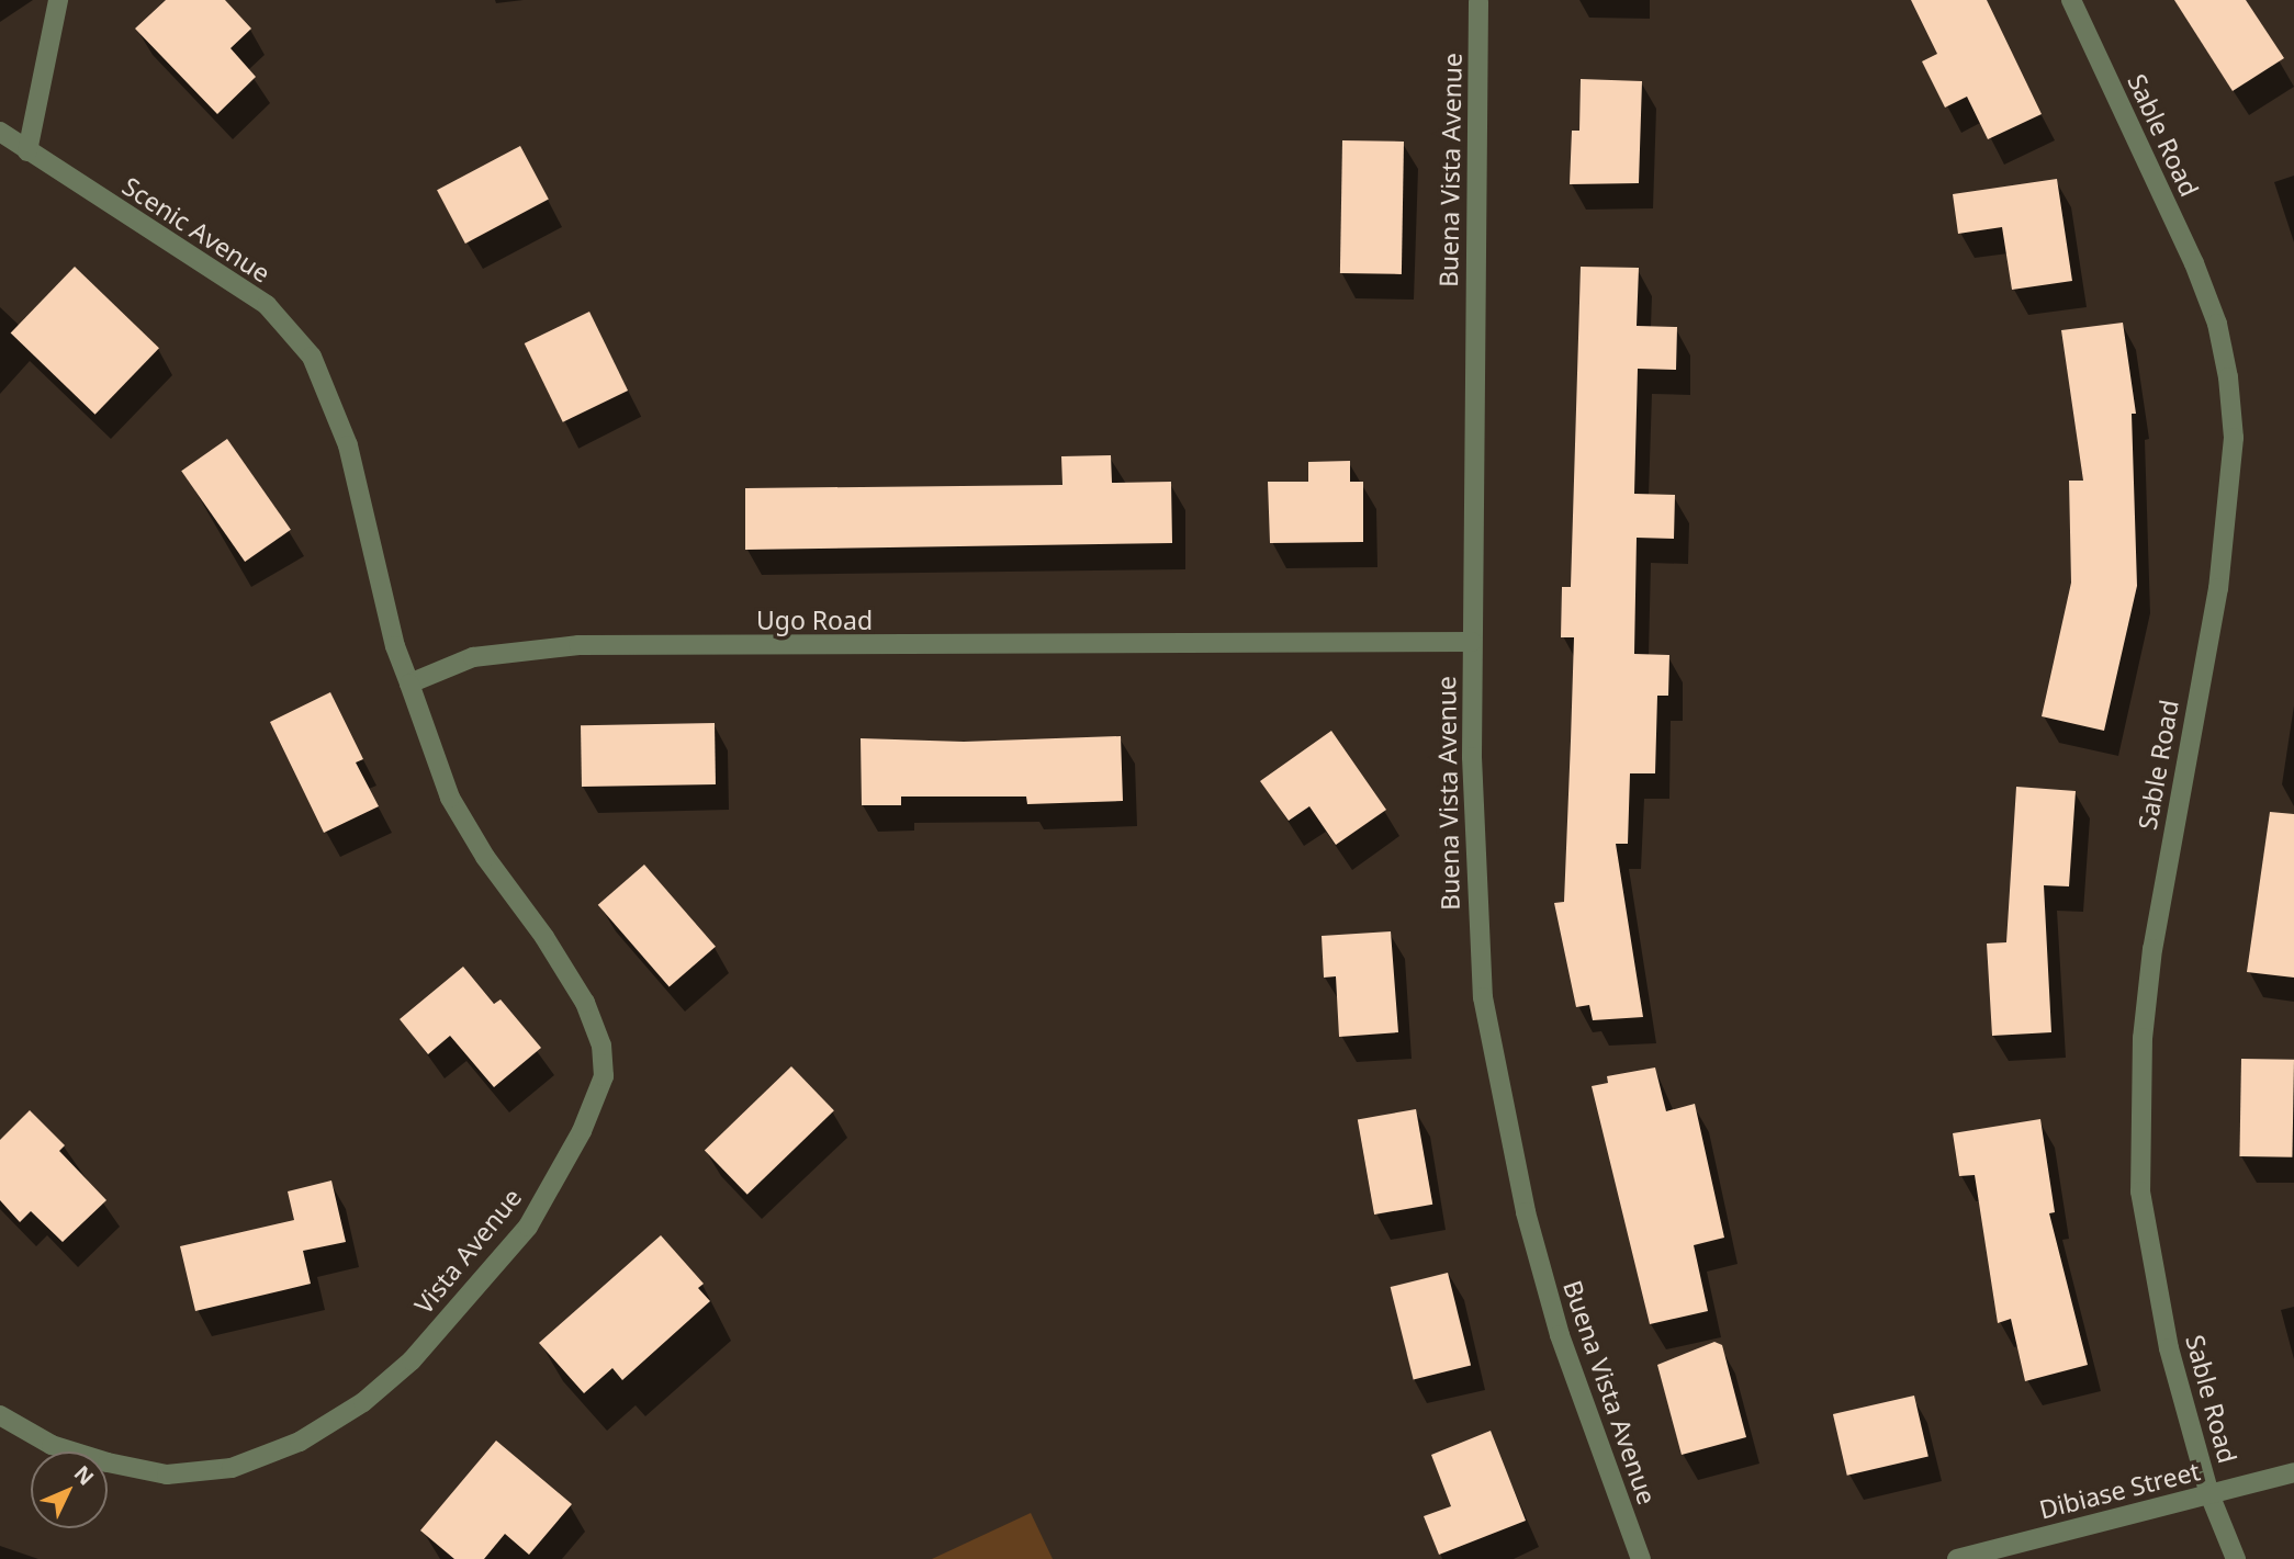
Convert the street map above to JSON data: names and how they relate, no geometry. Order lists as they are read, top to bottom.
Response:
{
  "streets": {
    "street": [
      "Sable Road",
      "Buena Vista Avenue",
      "Scenic Avenue",
      "Ugo Road",
      "Vista Avenue",
      "Dibiase Street"
    ]
  },
  "crossings": [
    ["Sable Road", "Dibiase Street"],
    ["Buena Vista Avenue", "Ugo Road"],
    ["Scenic Avenue", "Ugo Road"],
    ["Scenic Avenue", "Vista Avenue"],
    ["Ugo Road", "Vista Avenue"]
  ],
  "north": "top right"
}
